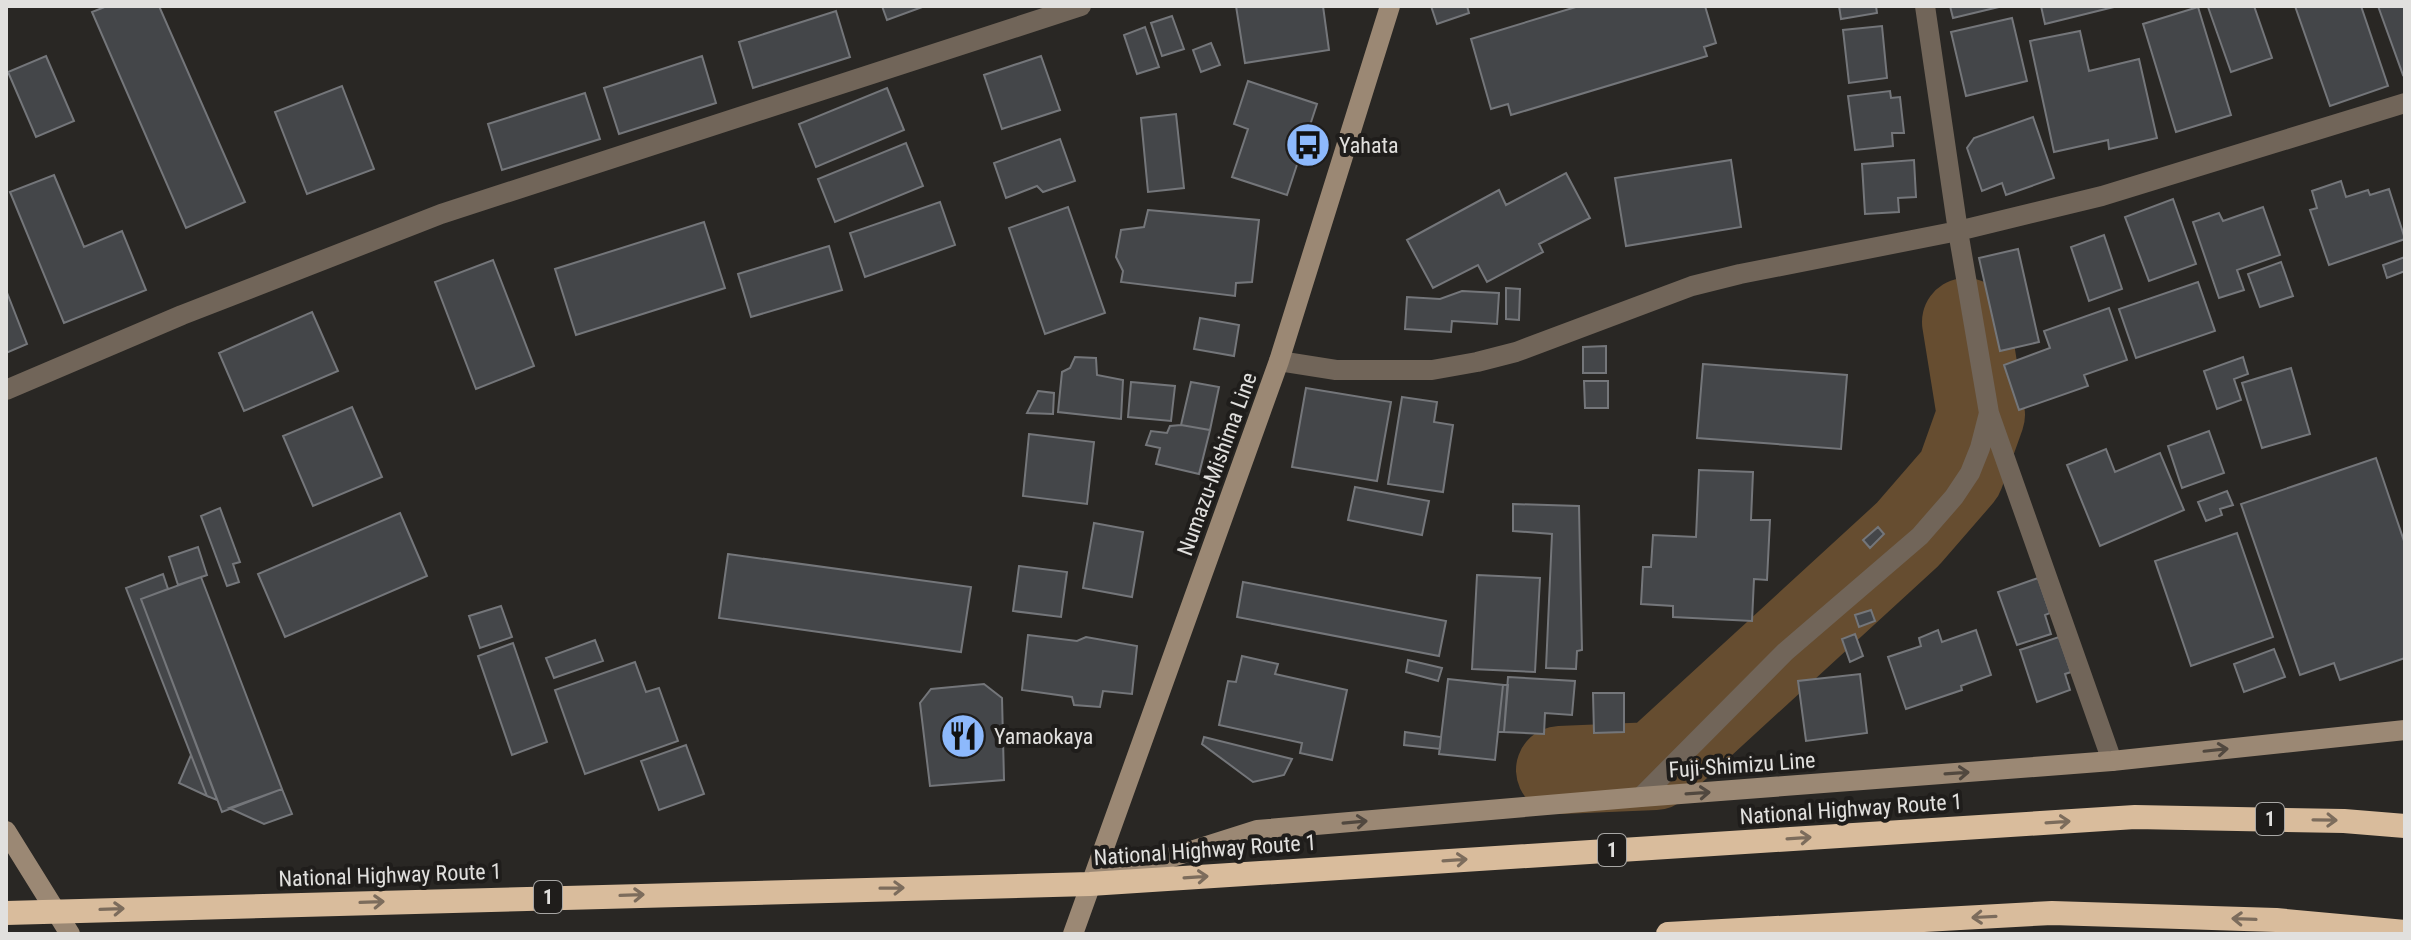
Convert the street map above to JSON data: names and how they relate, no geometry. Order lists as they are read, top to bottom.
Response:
{
  "streets": {
    "highway": ["National Highway Route 1", "1"],
    "main road": ["Numazu-Mishima Line", "Fuji-Shimizu Line"]
  },
  "crossings": [
    ["Numazu-Mishima Line", "Fuji-Shimizu Line"],
    ["Numazu-Mishima Line", "National Highway Route 1"],
    ["Fuji-Shimizu Line", "National Highway Route 1"]
  ],
  "one_way": ["Fuji-Shimizu Line"],
  "places": {
    "bus stop": ["Yahata"],
    "restaurant": ["Yamaokaya"]
  }
}
